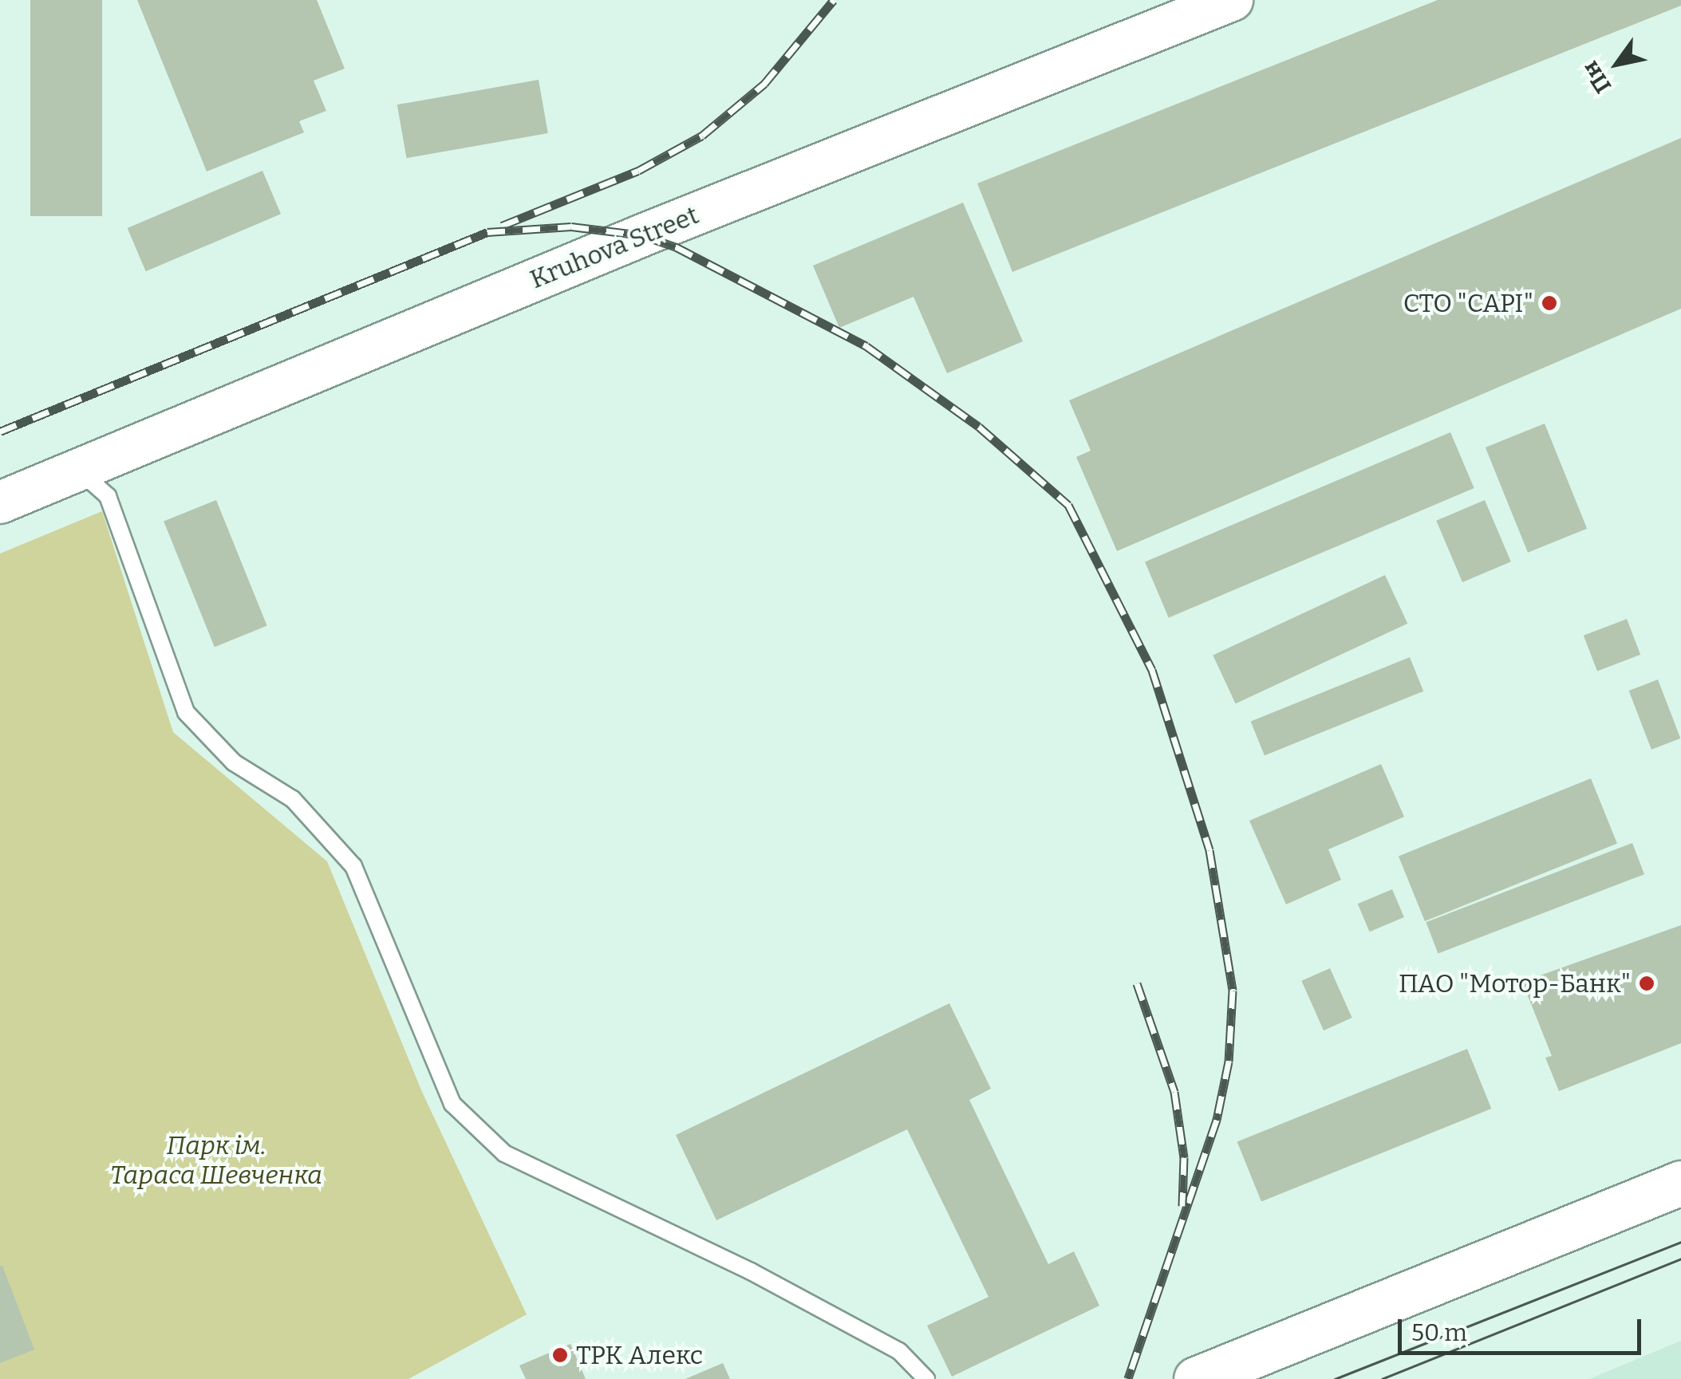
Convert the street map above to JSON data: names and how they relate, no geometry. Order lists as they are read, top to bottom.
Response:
{
  "streets": {
    "street": ["Kruhova Street"]
  },
  "parks": ["Парк ім. Тараса Шевченка"],
  "places": ["СТО \"CAPI\"", "ПАО \"Мотор-Банк\"", "ТРК Алекс"],
  "scale_bar": "50 m",
  "north": "bottom left"
}
